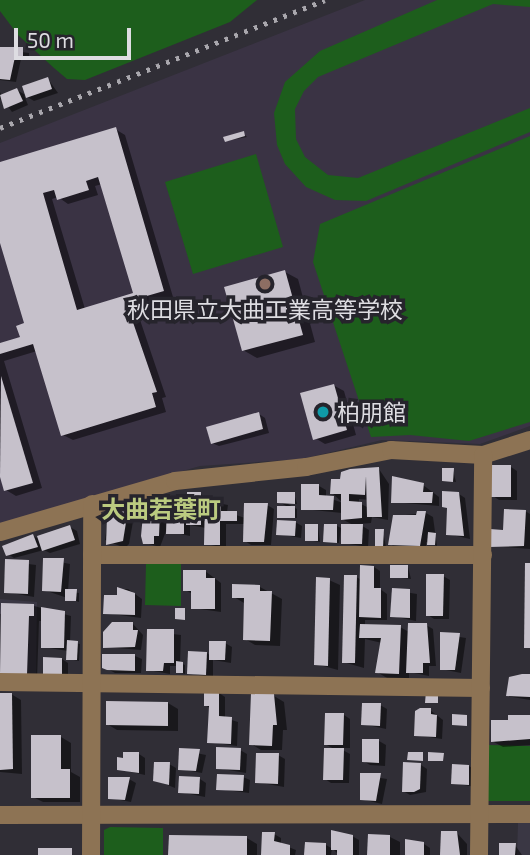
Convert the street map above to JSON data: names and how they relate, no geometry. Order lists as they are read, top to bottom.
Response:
{
  "districts": ["大曲若葉町"],
  "places": ["秋田県立大曲工業高等学校", "柏朋館"],
  "scale_bar": "50 m"
}
